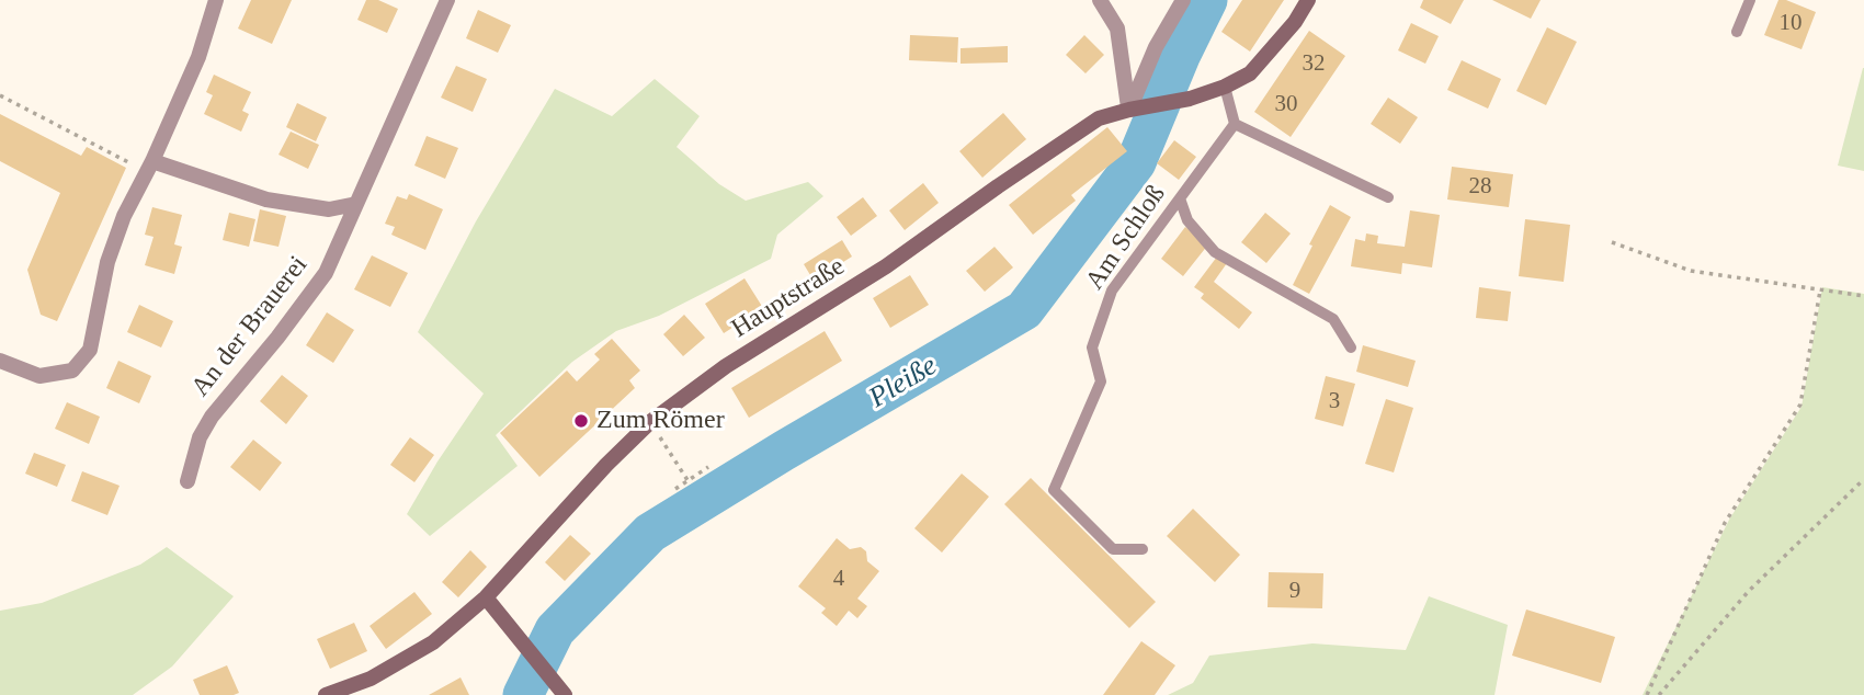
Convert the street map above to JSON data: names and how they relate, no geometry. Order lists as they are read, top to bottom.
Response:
{
  "streets": {
    "main road": ["Hauptstraße"],
    "street": ["An der Brauerei"],
    "lane": ["Am Schloß"]
  },
  "water": ["Pleiße"],
  "places": ["Zum Römer"],
  "house_numbers": [
    "10",
    "32",
    "30",
    "28",
    "3",
    "4",
    "9"
  ]
}
